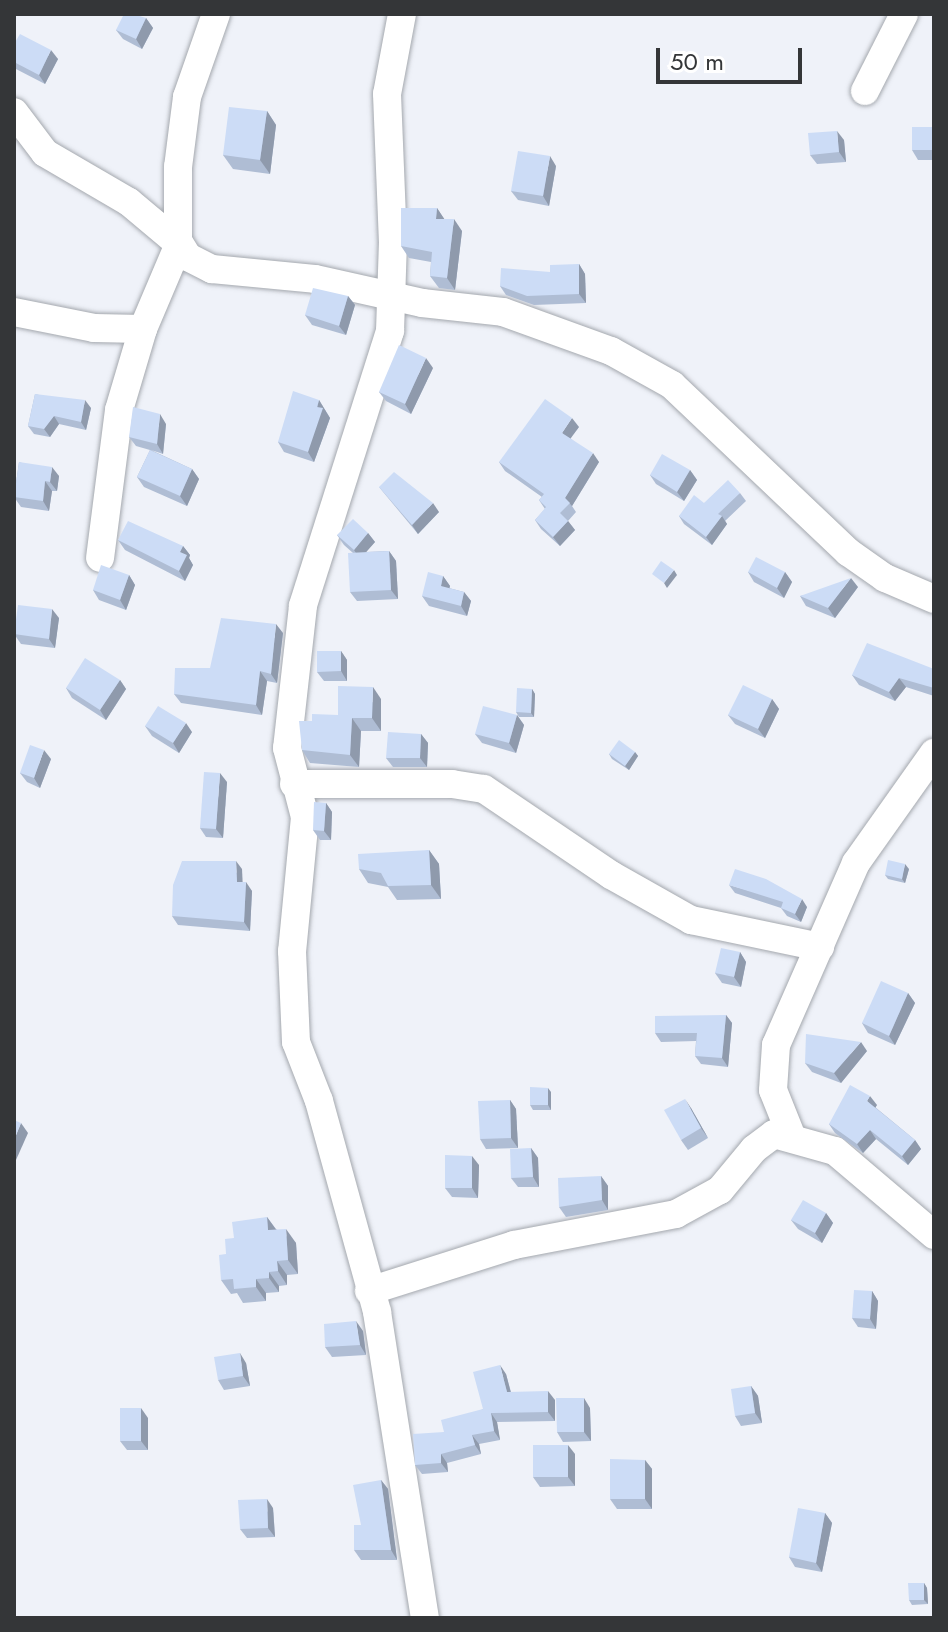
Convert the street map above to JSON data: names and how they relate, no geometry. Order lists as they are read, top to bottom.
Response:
{
  "scale_bar": "50 m"
}
